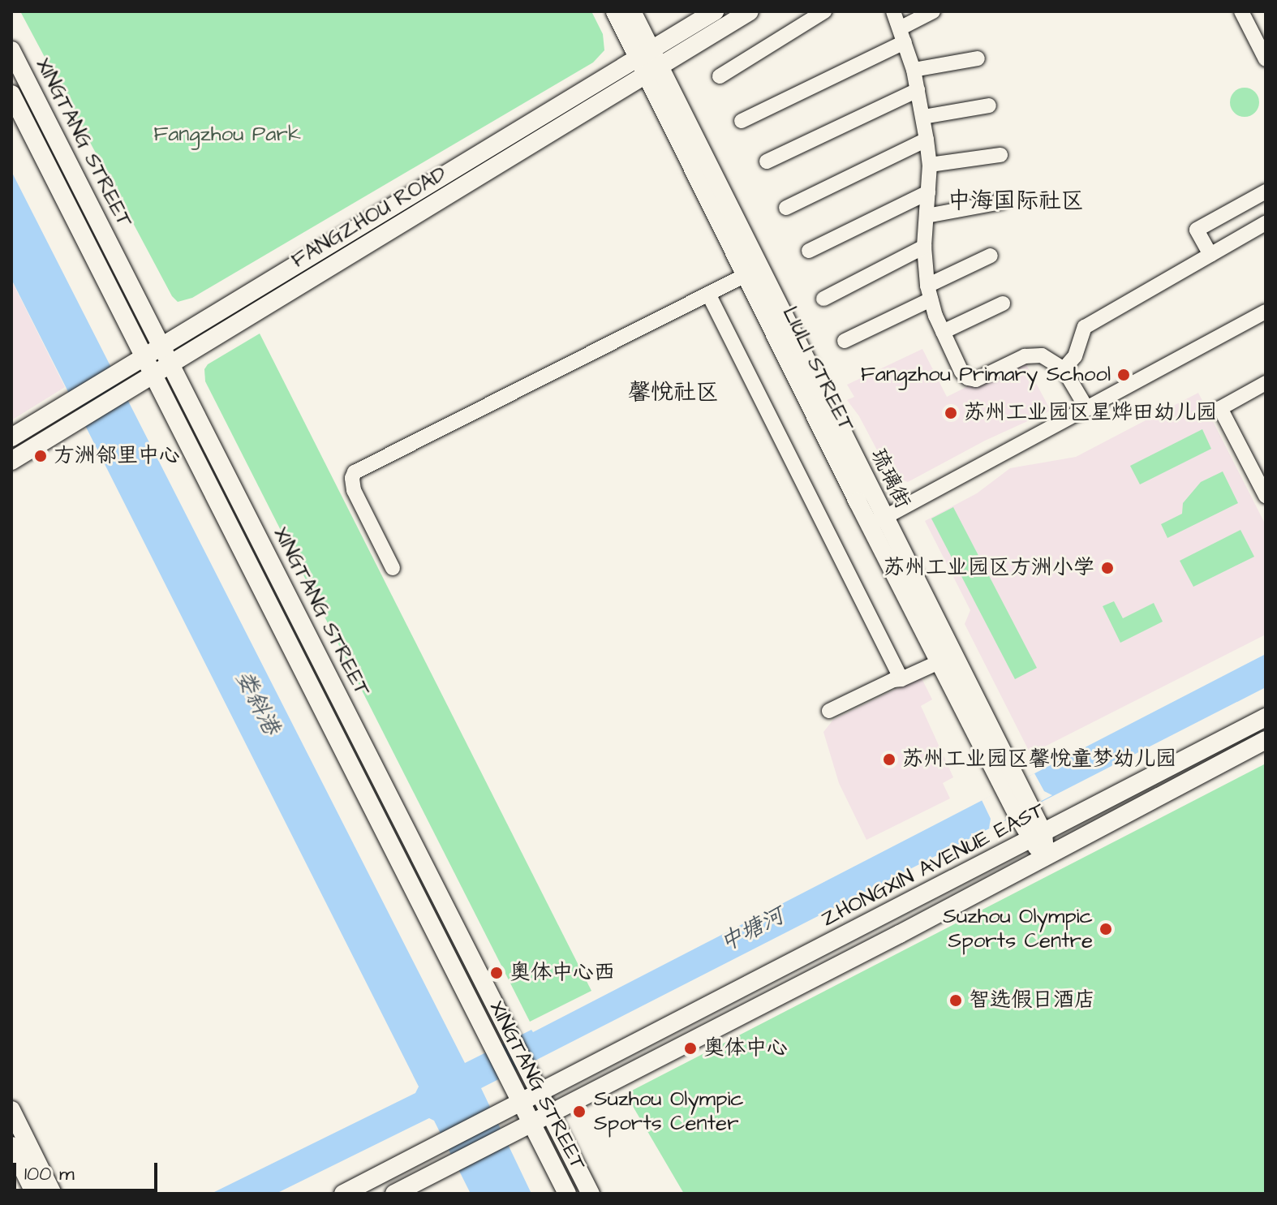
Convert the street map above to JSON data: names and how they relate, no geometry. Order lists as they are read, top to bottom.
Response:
{
  "streets": {
    "main road": [
      "XINGTANG STREET",
      "FANGZHOU ROAD",
      "LIULI STREET",
      "琉璃街",
      "ZHONGXIN AVENUE EAST"
    ]
  },
  "crossings": [
    ["XINGTANG STREET", "FANGZHOU ROAD"],
    ["XINGTANG STREET", "ZHONGXIN AVENUE EAST"],
    ["FANGZHOU ROAD", "LIULI STREET"],
    ["FANGZHOU ROAD", "琉璃街"],
    ["LIULI STREET", "琉璃街"],
    ["琉璃街", "ZHONGXIN AVENUE EAST"]
  ],
  "districts": ["中海国际社区", "馨悦社区"],
  "water": ["娄斜港", "中塘河"],
  "parks": ["Fangzhou Park"],
  "places": [
    "Fangzhou Primary School",
    "苏州工业园区星烨田幼儿园",
    "方洲邻里中心",
    "苏州工业园区方洲小学",
    "苏州工业园区馨悦童梦幼儿园",
    "Suzhou Olympic Sports Centre",
    "奥体中心西",
    "智选假日酒店",
    "奥体中心",
    "Suzhou Olympic Sports Center"
  ],
  "scale_bar": "100 m"
}
